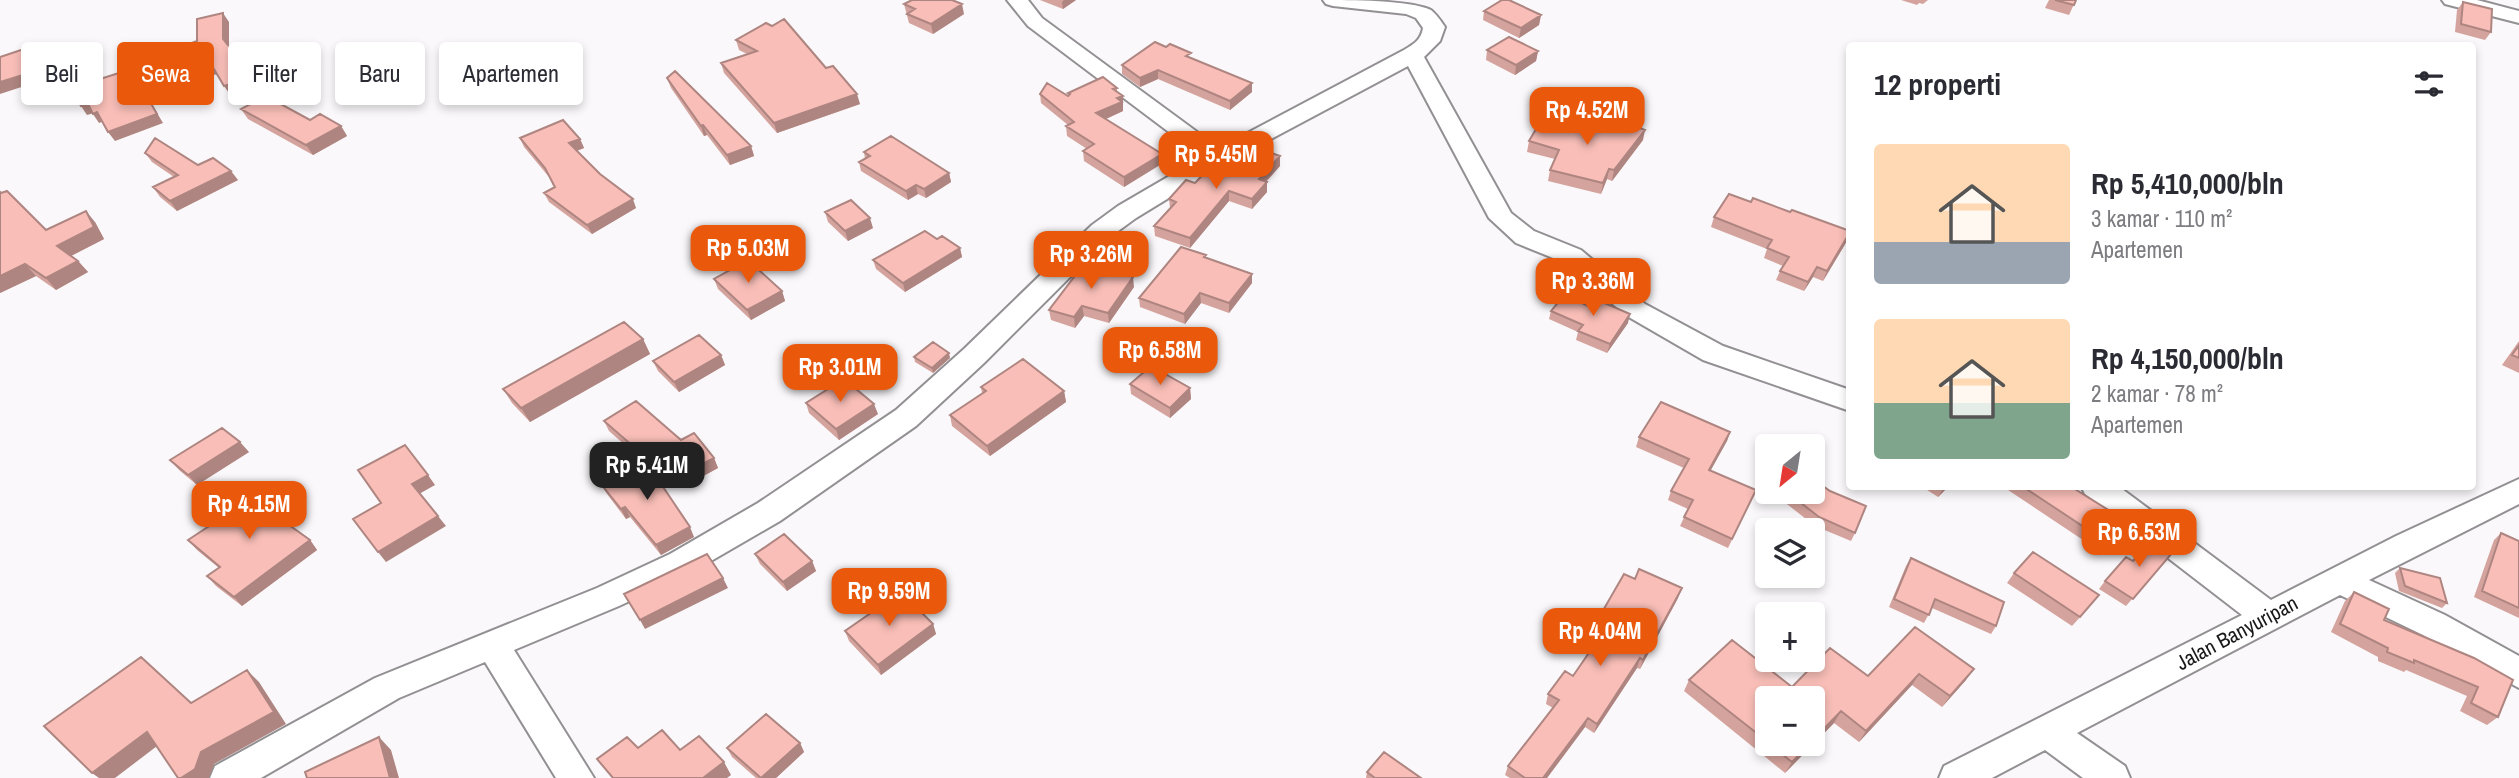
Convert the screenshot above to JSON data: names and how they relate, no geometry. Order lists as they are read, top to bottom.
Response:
{
  "streets": {
    "street": ["Jalan Banyuripan"]
  },
  "north": "bottom left",
  "page": {
    "chip": [
      "Beli",
      "Sewa",
      "Filter",
      "Baru",
      "Apartemen"
    ],
    "heading": "12 properti",
    "price": [
      "Rp 4.52M",
      "Rp 5.45M",
      "Rp 5.03M",
      "Rp 3.26M",
      "Rp 3.36M",
      "Rp 6.58M",
      "Rp 3.01M",
      "Rp 5.41M",
      "Rp 4.15M",
      "Rp 6.53M",
      "Rp 9.59M",
      "Rp 4.04M"
    ],
    "list": [
      {
        "name": "Rp 5,410,000/bln",
        "note": "3 kamar · 110 m² · Apartemen"
      },
      {
        "name": "Rp 4,150,000/bln",
        "note": "2 kamar · 78 m² · Apartemen"
      }
    ],
    "map_buttons": ["+", "−"]
  }
}
